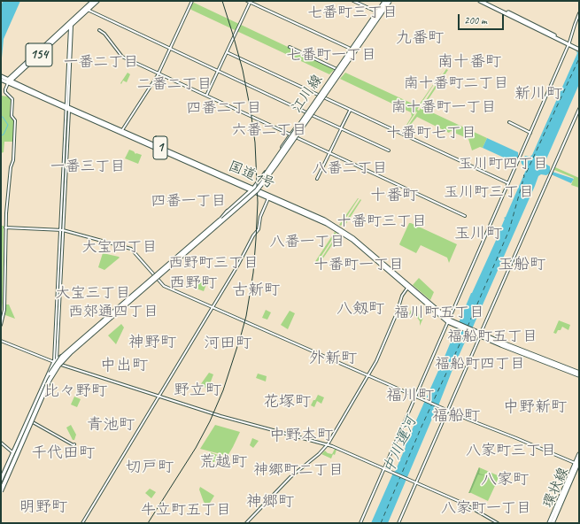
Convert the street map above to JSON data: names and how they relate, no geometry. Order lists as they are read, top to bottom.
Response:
{
  "streets": {
    "main road": [
      "154",
      "江川線",
      "1",
      "国道1号",
      "環状線"
    ]
  },
  "crossings": [
    ["154", "国道1号"],
    ["江川線", "国道1号"],
    ["1", "国道1号"]
  ],
  "districts": [
    "七番町三丁目",
    "九番町",
    "七番町一丁目",
    "南十番町",
    "一番二丁目",
    "南十番町二丁目",
    "二番二丁目",
    "新川町",
    "南十番町一丁目",
    "四番二丁目",
    "六番二丁目",
    "十番町七丁目",
    "玉川町四丁目",
    "一番三丁目",
    "八番二丁目",
    "玉川町三丁目",
    "十番町",
    "四番一丁目",
    "十番町三丁目",
    "玉川町",
    "八番一丁目",
    "大宝四丁目",
    "西野町三丁目",
    "玉船町",
    "十番町一丁目",
    "西野町",
    "古新町",
    "大宝三丁目",
    "八剱町",
    "西郊通四丁目",
    "福川町五丁目",
    "福船町五丁目",
    "神野町",
    "河田町",
    "外新町",
    "福船町四丁目",
    "中出町",
    "野立町",
    "比々野町",
    "福川町",
    "花塚町",
    "中野新町",
    "福船町",
    "青池町",
    "中野本町",
    "八家町三丁目",
    "千代田町",
    "荒越町",
    "切戸町",
    "神郷町二丁目",
    "八家町",
    "神郷町",
    "明野町",
    "八家町一丁目",
    "牛立町五丁目"
  ],
  "water": ["中川運河"],
  "scale_bar": "200 m"
}
